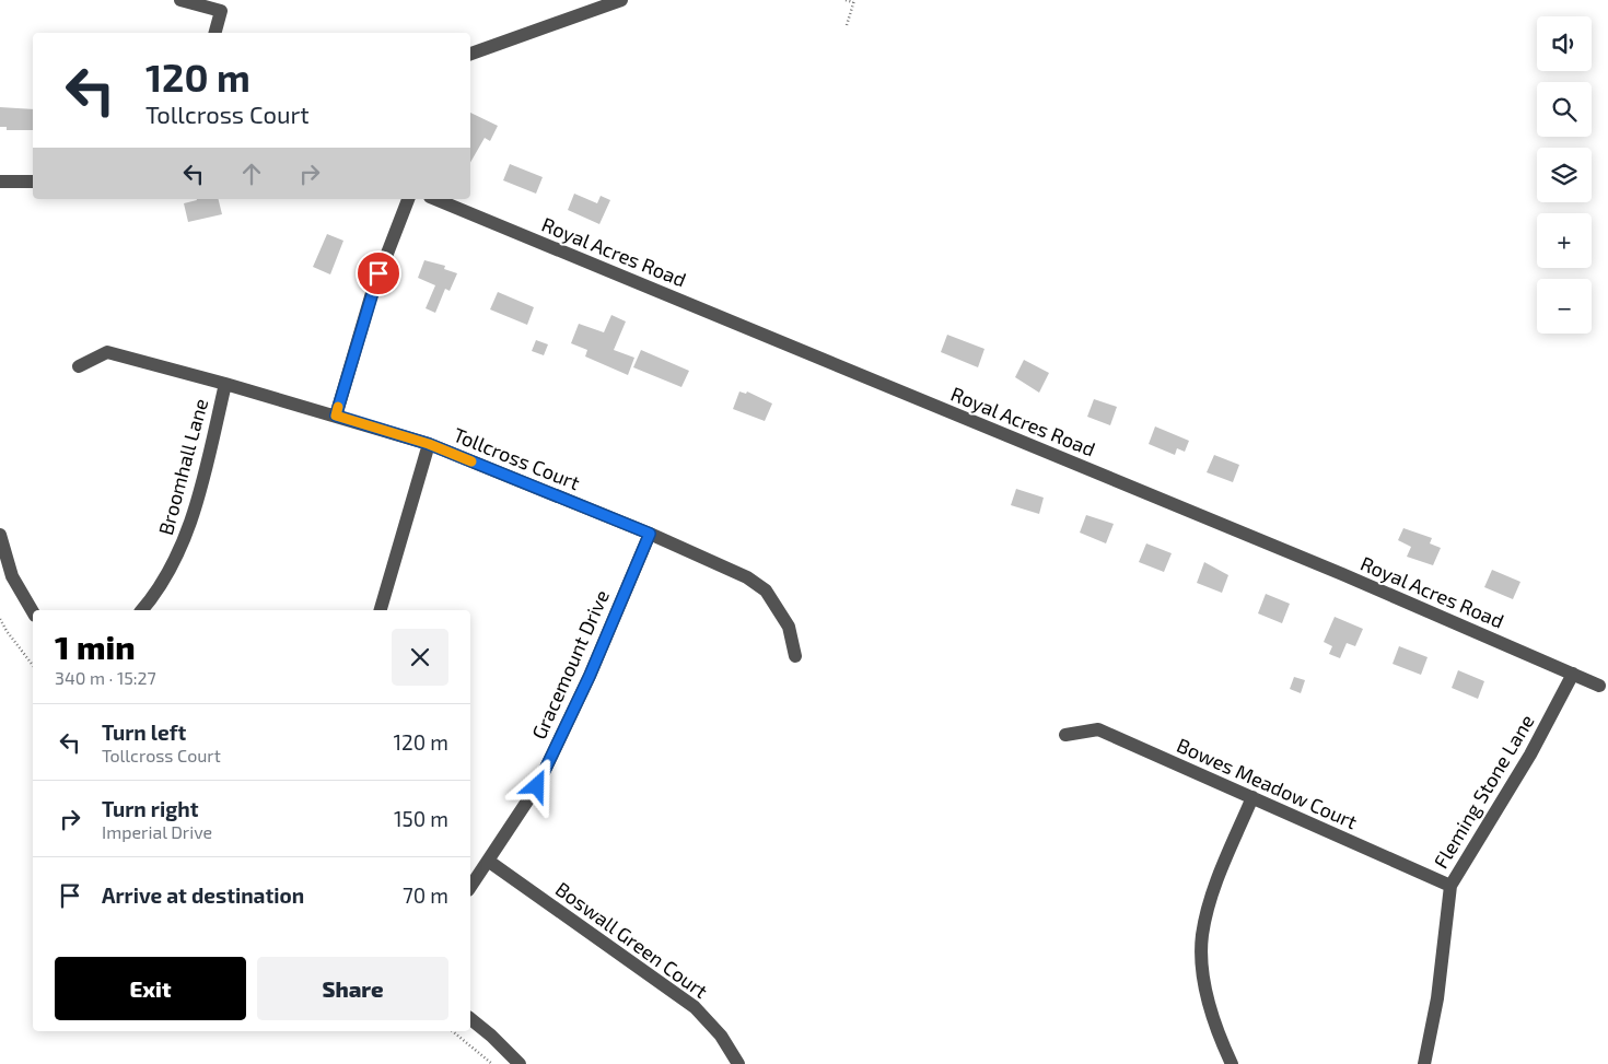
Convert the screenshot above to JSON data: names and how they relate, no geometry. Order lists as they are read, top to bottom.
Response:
{
  "streets": {
    "street": [
      "Royal Acres Road",
      "Tollcross Court",
      "Broomhall Lane",
      "Gracemount Drive",
      "Bowes Meadow Court",
      "Fleming Stone Lane",
      "Boswall Green Court"
    ]
  },
  "crossings": [
    ["Royal Acres Road", "Fleming Stone Lane"],
    ["Tollcross Court", "Broomhall Lane"],
    ["Tollcross Court", "Gracemount Drive"],
    ["Gracemount Drive", "Boswall Green Court"],
    ["Bowes Meadow Court", "Fleming Stone Lane"]
  ],
  "page": {
    "map_buttons": ["+", "−"],
    "turn": ["120 m", "Tollcross Court"],
    "heading": ["1 min", "340 m · 15:27"],
    "list": [
      {
        "name": "Turn left",
        "note": "Tollcross Court",
        "value": "120 m"
      },
      {
        "name": "Turn right",
        "note": "Imperial Drive",
        "value": "150 m"
      },
      {
        "name": "Arrive at destination",
        "value": "70 m"
      }
    ],
    "buttons": ["Exit", "Share"]
  }
}
